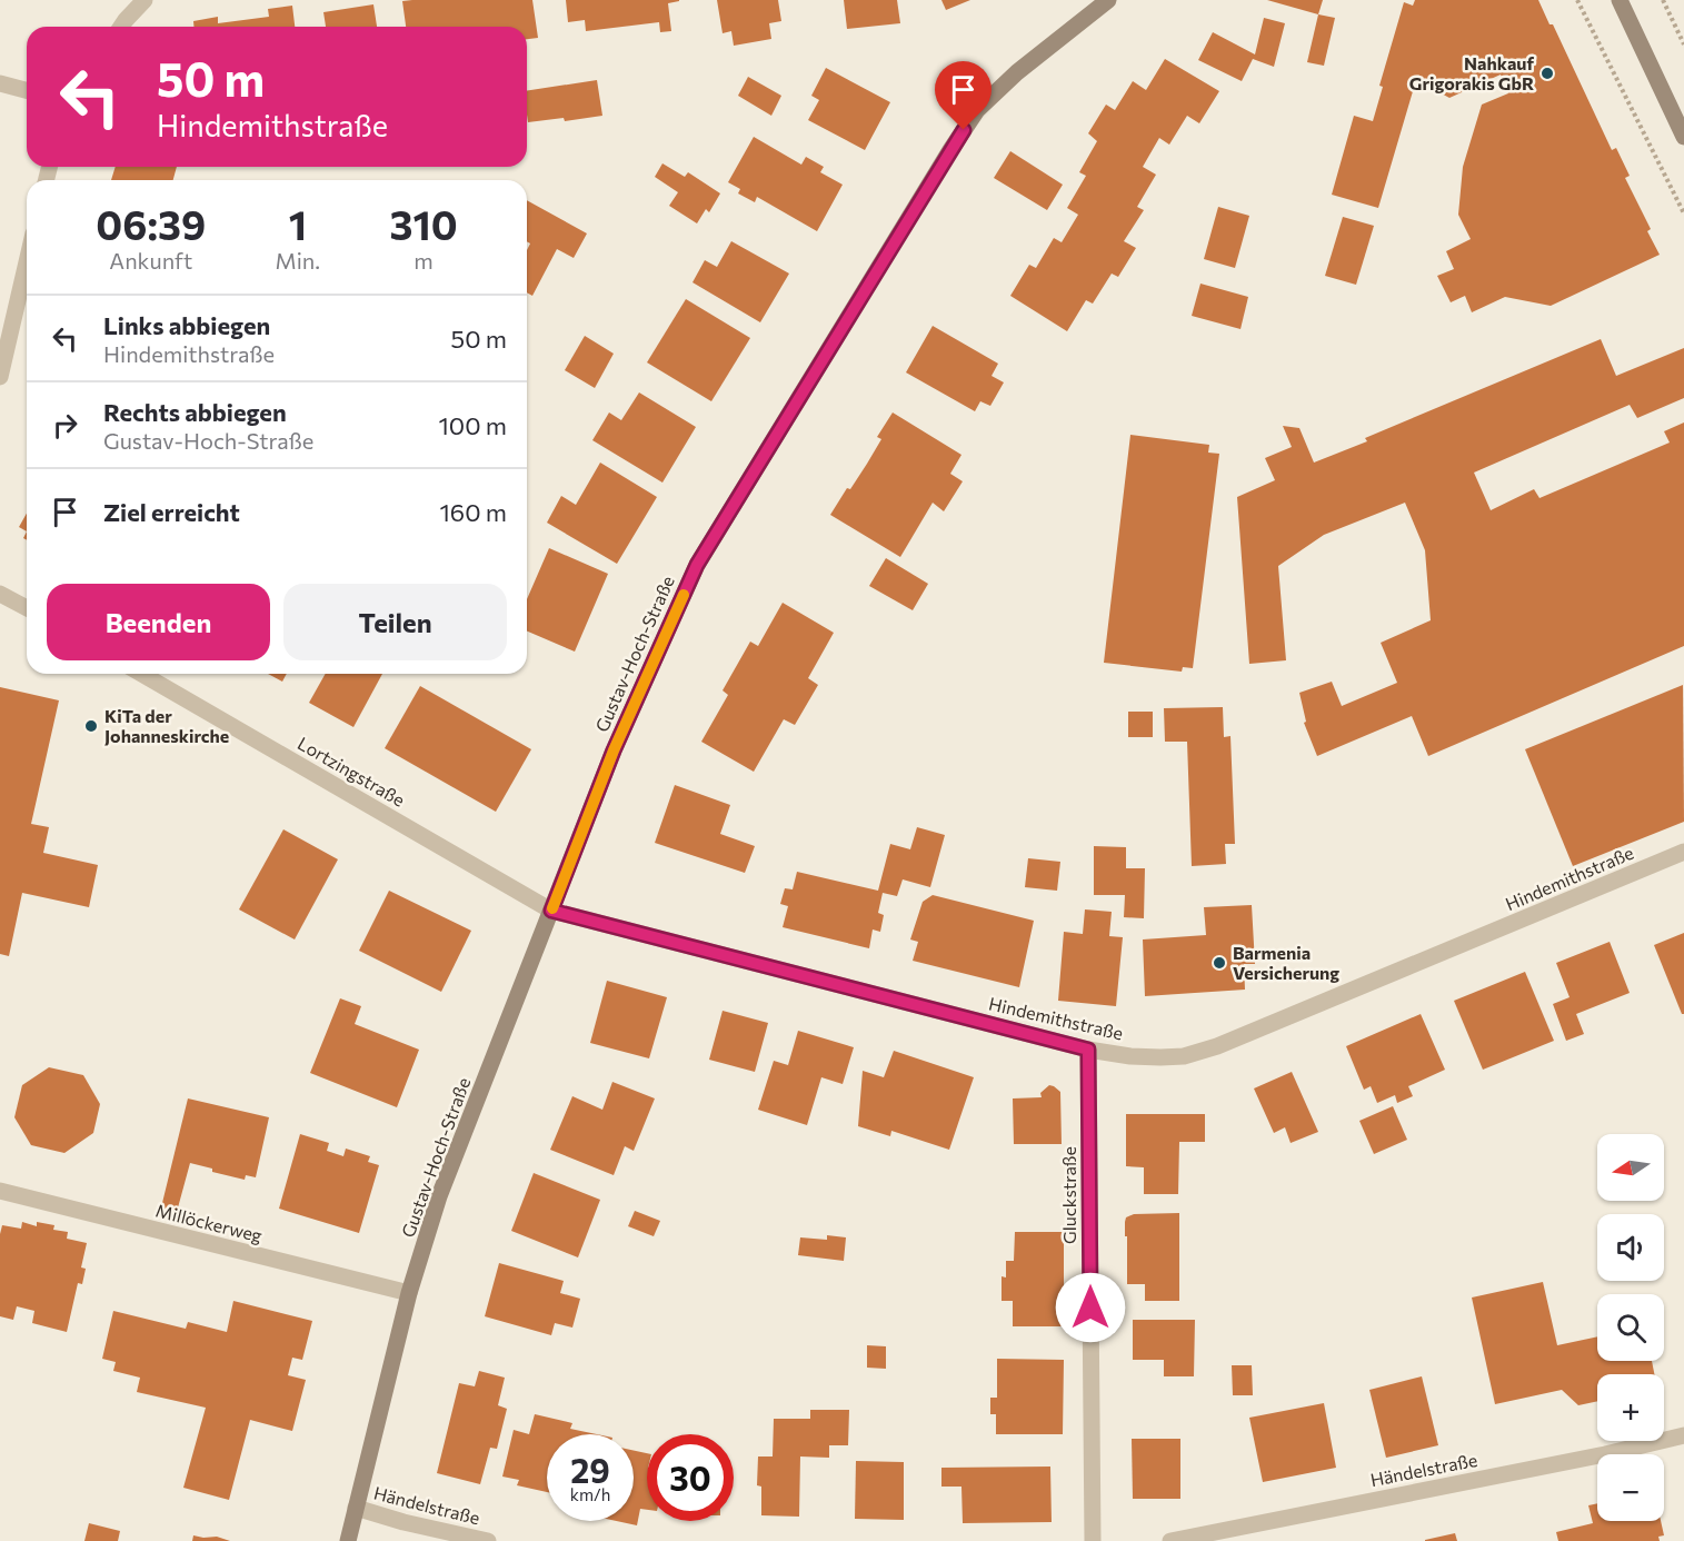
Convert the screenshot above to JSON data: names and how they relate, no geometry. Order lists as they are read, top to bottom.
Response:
{
  "streets": {
    "main road": ["Gustav-Hoch-Straße"],
    "street": [
      "Lortzingstraße",
      "Hindemithstraße",
      "Gluckstraße",
      "Millöckerweg",
      "Händelstraße"
    ]
  },
  "crossings": [
    ["Gustav-Hoch-Straße", "Lortzingstraße"],
    ["Gustav-Hoch-Straße", "Hindemithstraße"],
    ["Gustav-Hoch-Straße", "Millöckerweg"],
    ["Gustav-Hoch-Straße", "Händelstraße"],
    ["Lortzingstraße", "Hindemithstraße"],
    ["Hindemithstraße", "Gluckstraße"]
  ],
  "places": ["Nahkauf Grigorakis GbR", "KiTa der Johanneskirche", "Barmenia Versicherung"],
  "north": "left",
  "page": {
    "turn": ["50 m", "Hindemithstraße"],
    "eta": [
      "06:39",
      "Ankunft",
      "1",
      "Min.",
      "310",
      "m"
    ],
    "list": [
      {
        "name": "Links abbiegen",
        "note": "Hindemithstraße",
        "value": "50 m"
      },
      {
        "name": "Rechts abbiegen",
        "note": "Gustav-Hoch-Straße",
        "value": "100 m"
      },
      {
        "name": "Ziel erreicht",
        "value": "160 m"
      }
    ],
    "buttons": ["Beenden", "Teilen"],
    "map_buttons": ["+", "−"],
    "speed": "29 km/h",
    "limit": "30"
  }
}
